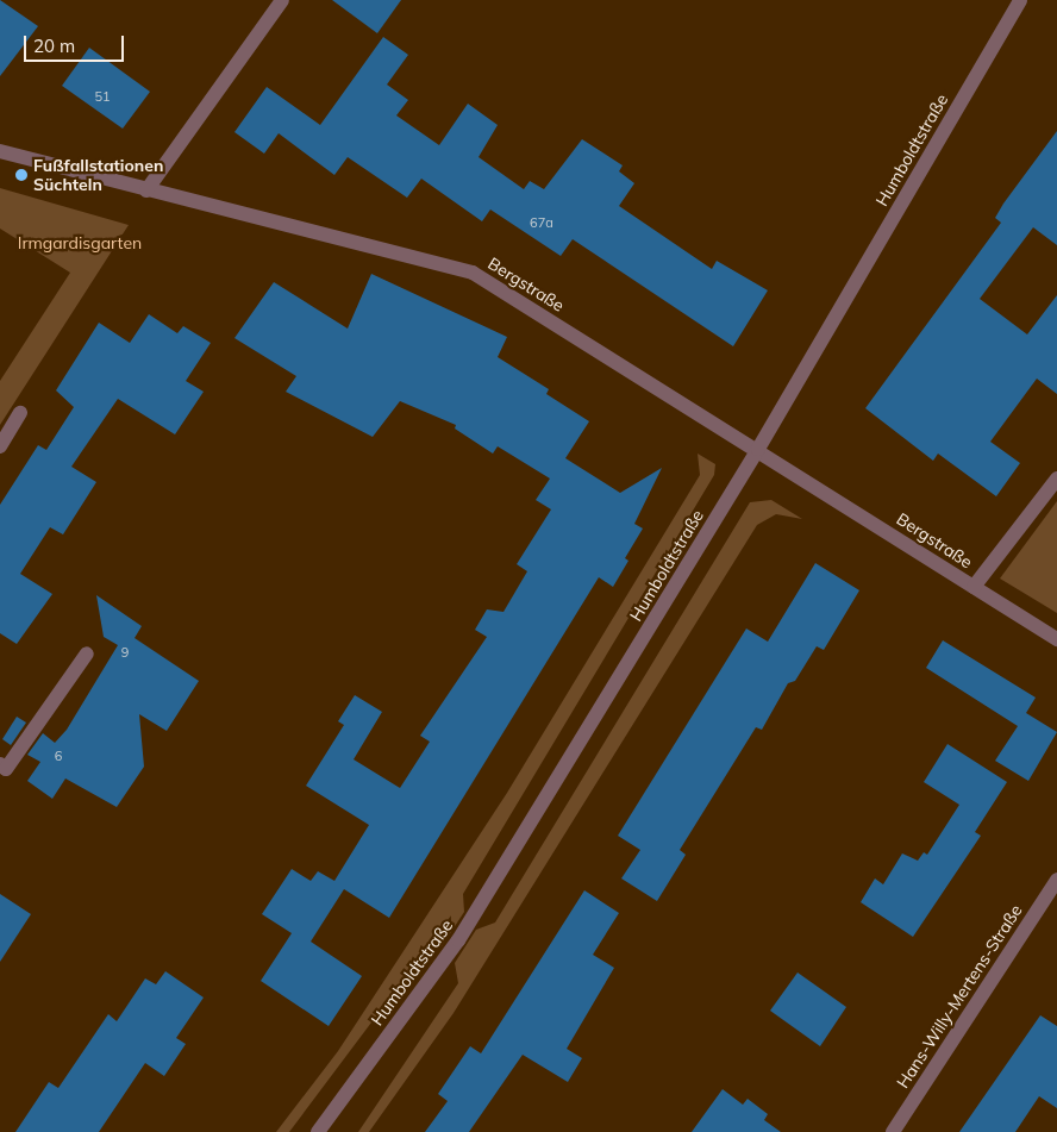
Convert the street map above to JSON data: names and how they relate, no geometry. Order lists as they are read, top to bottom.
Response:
{
  "streets": {
    "street": ["Humboldtstraße", "Bergstraße", "Hans-Willy-Mertens-Straße"]
  },
  "crossings": [
    ["Humboldtstraße", "Bergstraße"]
  ],
  "parks": ["Irmgardisgarten"],
  "places": ["Fußfallstationen Süchteln"],
  "house_numbers": [
    "51",
    "67a",
    "9",
    "6"
  ],
  "scale_bar": "20 m"
}
